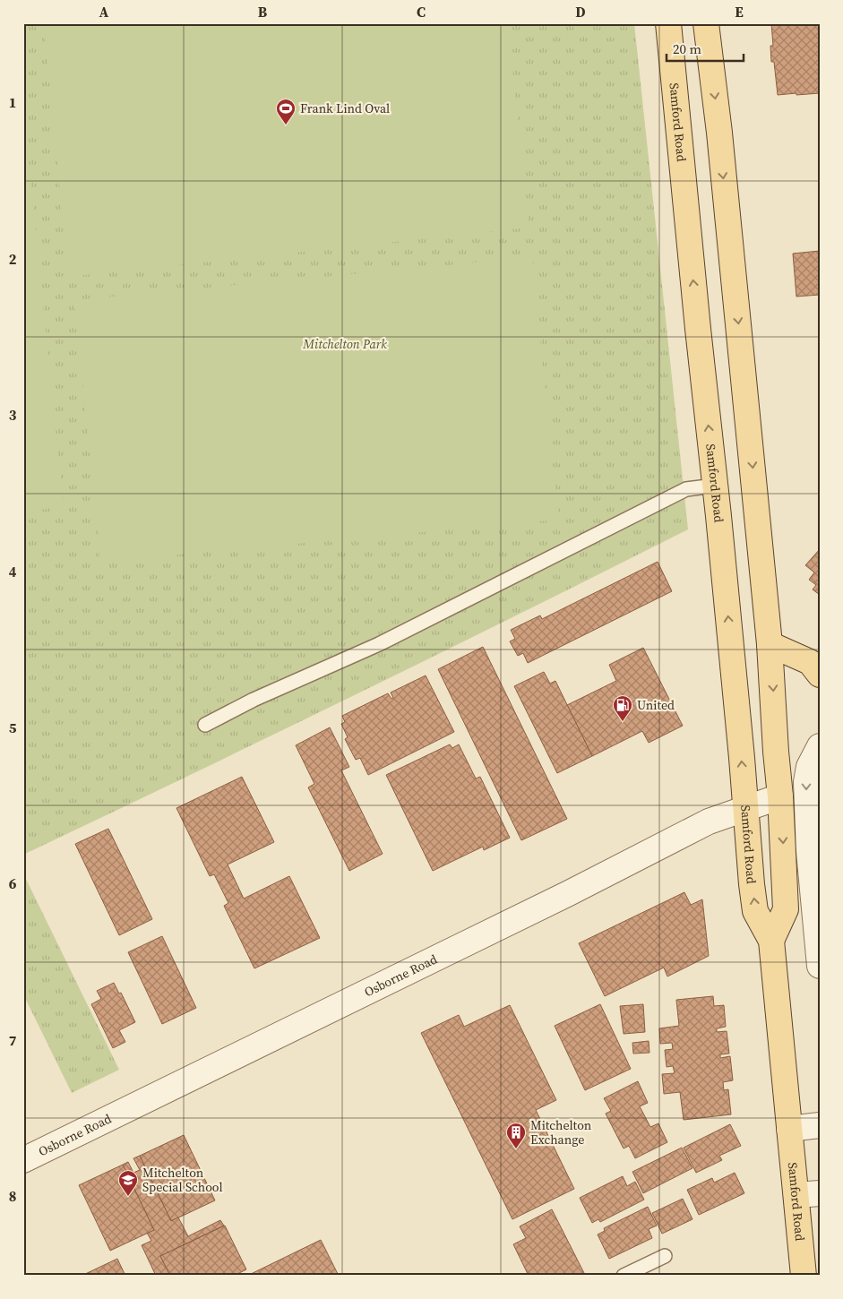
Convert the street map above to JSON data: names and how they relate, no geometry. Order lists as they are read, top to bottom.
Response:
{
  "streets": {
    "main road": ["Samford Road"],
    "street": ["Osborne Road"]
  },
  "crossings": [
    ["Samford Road", "Osborne Road"]
  ],
  "parks": ["Mitchelton Park"],
  "places": {
    "sports": ["Frank Lind Oval"],
    "fuel station": ["United"],
    "building": ["Mitchelton Exchange"],
    "school or university": ["Mitchelton Special School"]
  },
  "scale_bar": "20 m",
  "grid": {
    "columns": [
      "A",
      "B",
      "C",
      "D",
      "E"
    ],
    "rows": [
      "1",
      "2",
      "3",
      "4",
      "5",
      "6",
      "7",
      "8"
    ]
  }
}
